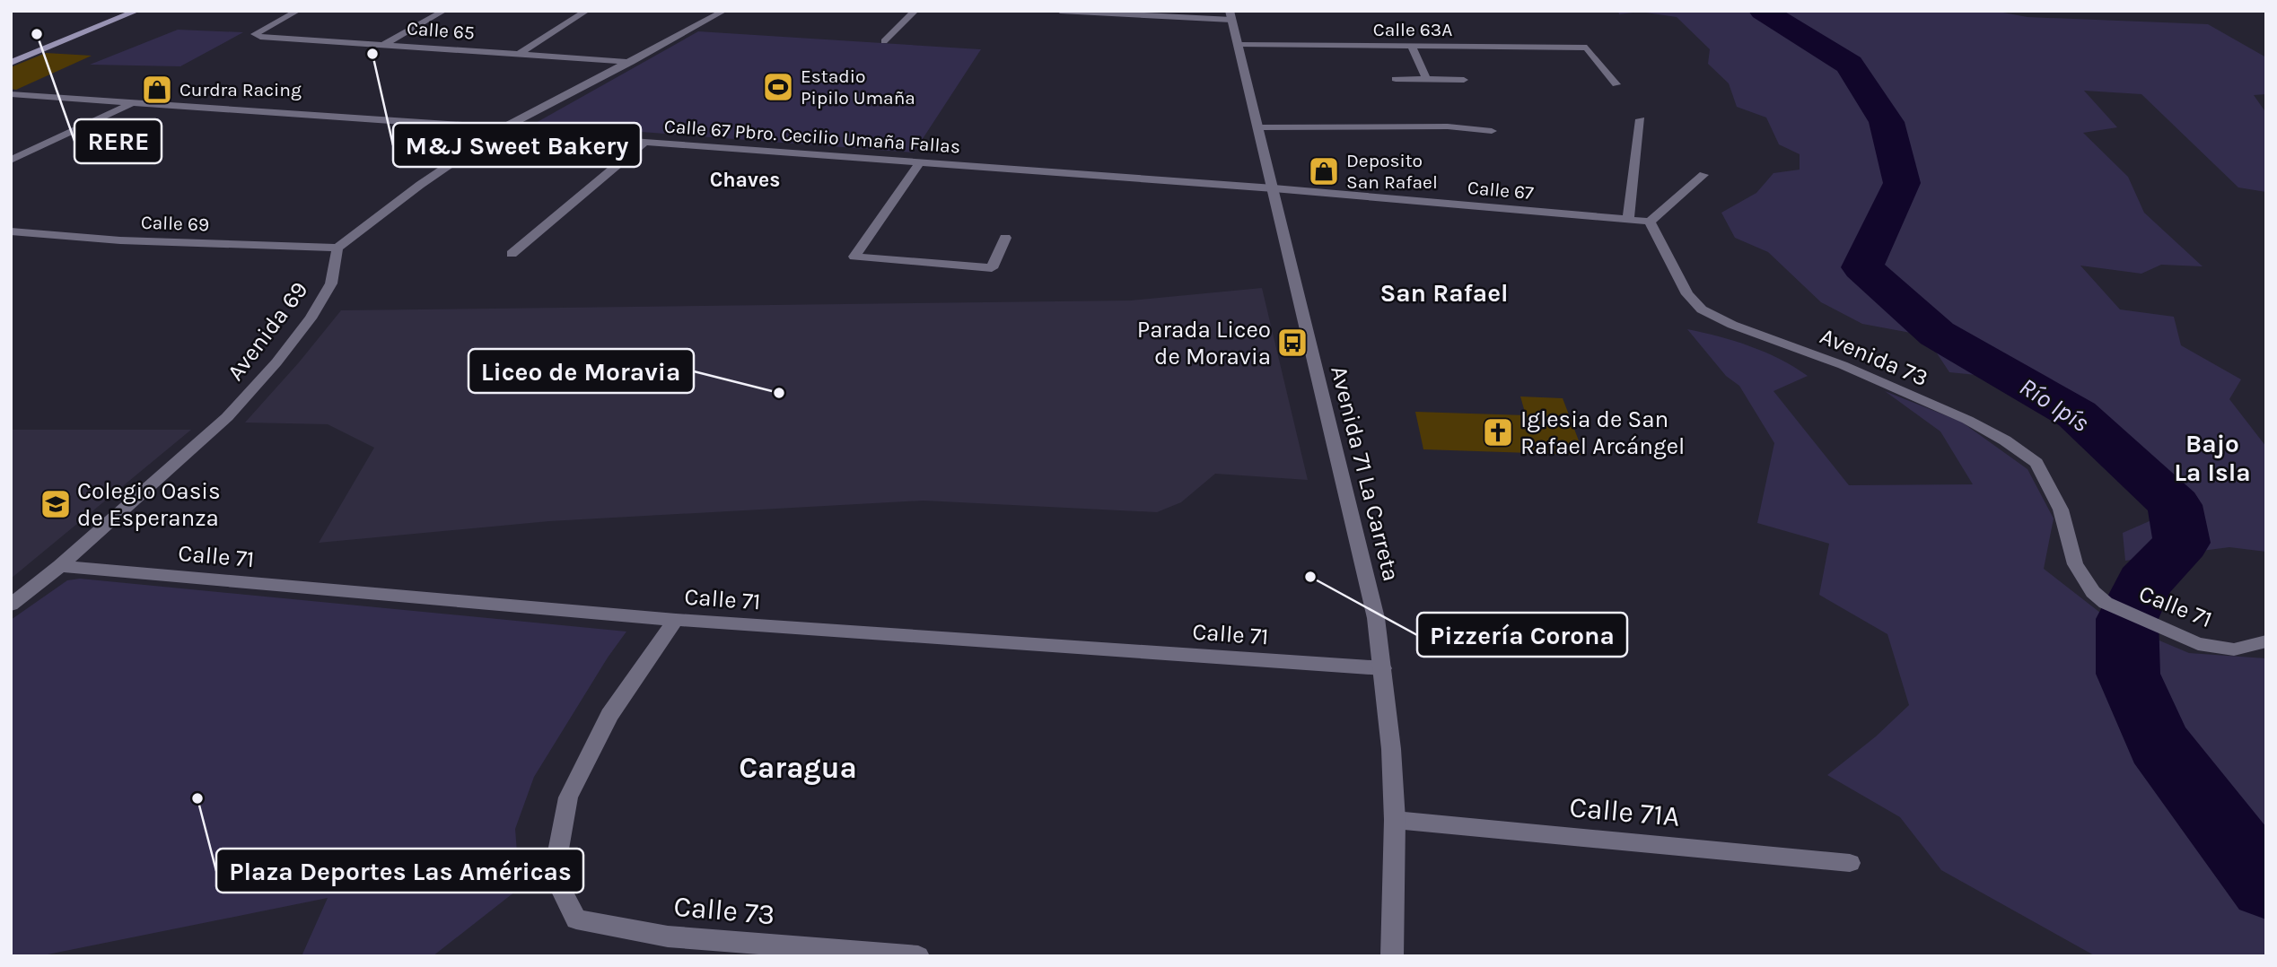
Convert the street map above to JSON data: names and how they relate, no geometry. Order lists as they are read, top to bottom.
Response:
{
  "streets": {
    "street": [
      "Calle 63A",
      "Calle 65",
      "Calle 67 Pbro. Cecilio Umaña Fallas",
      "Calle 67",
      "Calle 69",
      "Avenida 69",
      "Avenida 73",
      "Avenida 71 La Carreta",
      "Calle 71",
      "Calle 71A",
      "Calle 73"
    ]
  },
  "crossings": [
    ["Calle 63A", "Avenida 71 La Carreta"],
    ["Calle 67 Pbro. Cecilio Umaña Fallas", "Calle 67"],
    ["Calle 67 Pbro. Cecilio Umaña Fallas", "Avenida 71 La Carreta"],
    ["Calle 67", "Avenida 73"],
    ["Calle 67", "Avenida 71 La Carreta"],
    ["Calle 69", "Avenida 69"],
    ["Avenida 69", "Calle 71"],
    ["Avenida 73", "Calle 71"],
    ["Avenida 71 La Carreta", "Calle 71"],
    ["Avenida 71 La Carreta", "Calle 71A"],
    ["Calle 71", "Calle 73"]
  ],
  "districts": [
    "Chaves",
    "San Rafael",
    "Bajo La Isla",
    "Caragua"
  ],
  "water": ["Río Ipís"],
  "places": {
    "other": [
      "RERE",
      "M&J Sweet Bakery",
      "Liceo de Moravia",
      "Pizzería Corona",
      "Plaza Deportes Las Américas"
    ],
    "sports": ["Estadio Pipilo Umaña"],
    "shop": ["Curdra Racing", "Deposito San Rafael"],
    "bus stop": ["Parada Liceo de Moravia"],
    "church": ["Iglesia de San Rafael Arcángel"],
    "school or university": ["Colegio Oasis de Esperanza"]
  }
}
